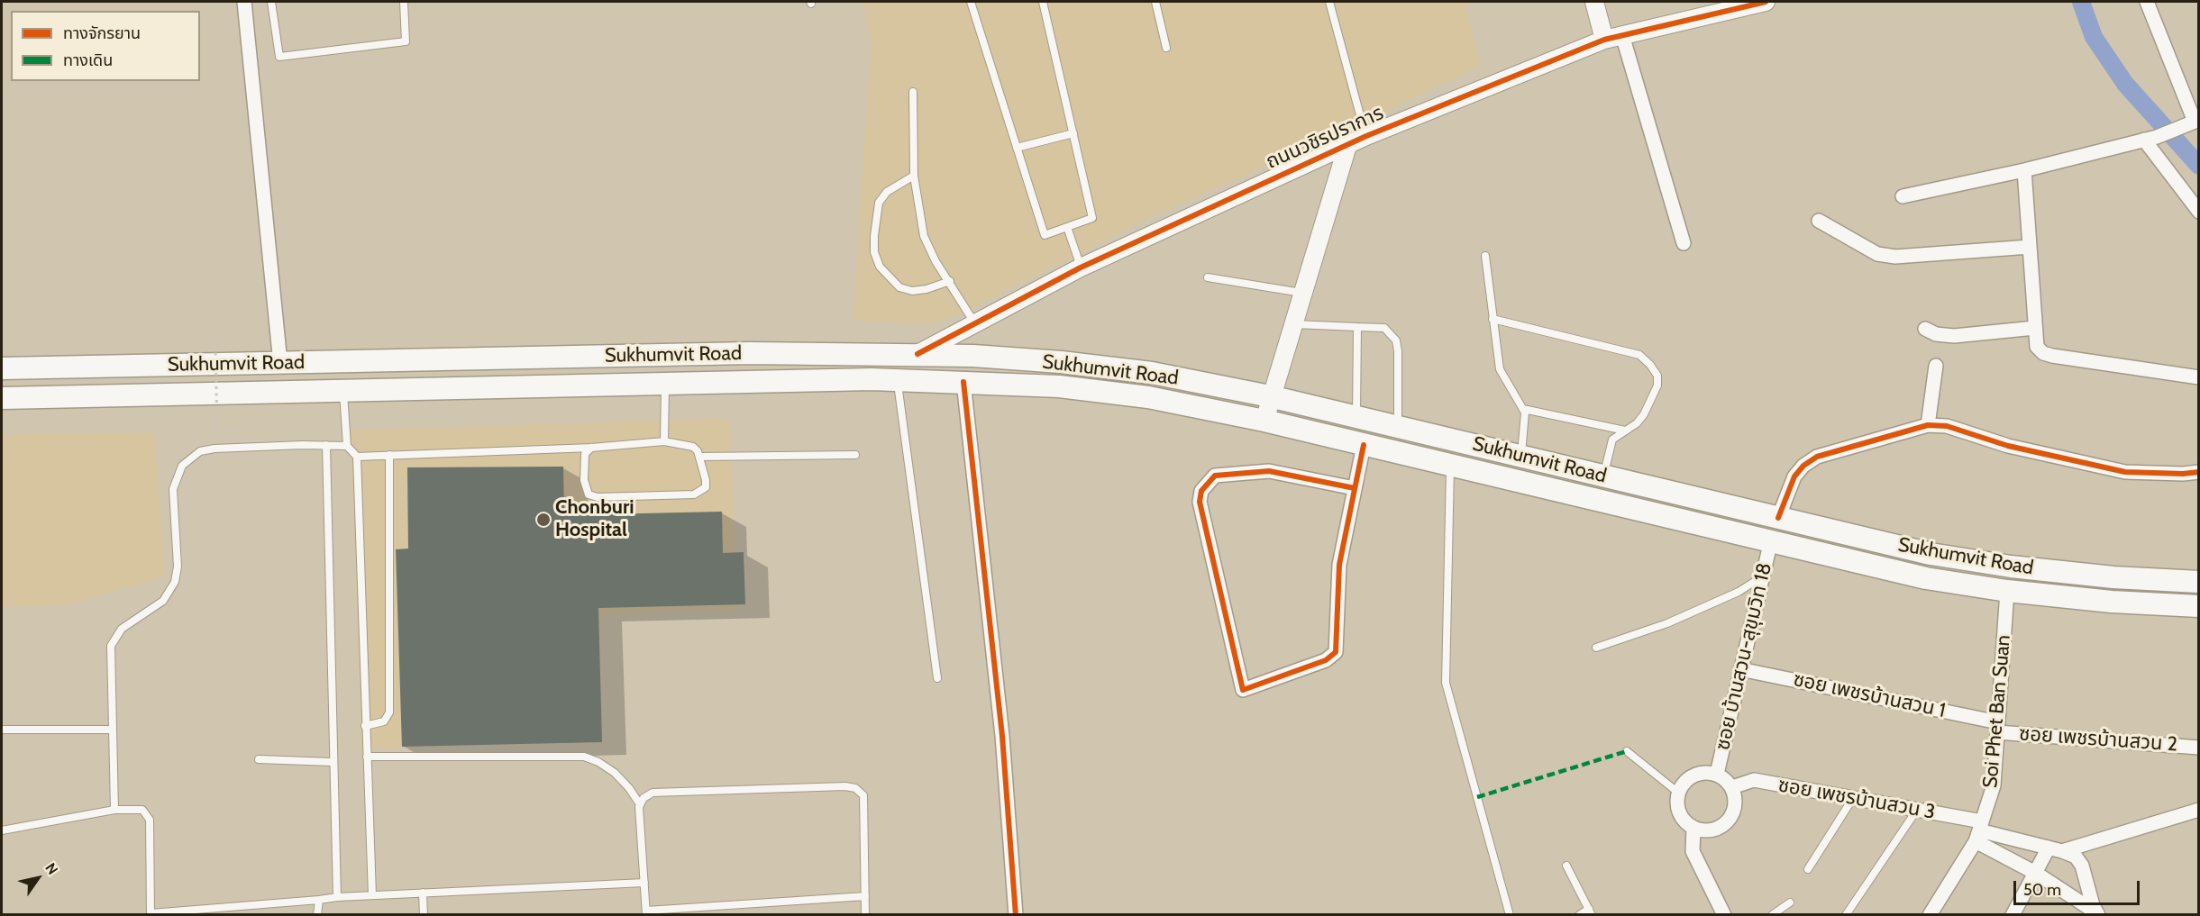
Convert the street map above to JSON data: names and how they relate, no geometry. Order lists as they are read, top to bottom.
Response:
{
  "streets": {
    "main road": ["Sukhumvit Road"],
    "street": [
      "ถนนวชิรปราการ",
      "ซอย บ้านสวน-สุขุมวิท 18",
      "ซอย เพชรบ้านสวน 1",
      "Soi Phet Ban Suan",
      "ซอย เพชรบ้านสวน 2",
      "ซอย เพชรบ้านสวน 3"
    ]
  },
  "crossings": [
    ["ถนนวชิรปราการ", "Sukhumvit Road"],
    ["Sukhumvit Road", "ซอย บ้านสวน-สุขุมวิท 18"],
    ["Sukhumvit Road", "Soi Phet Ban Suan"],
    ["ซอย บ้านสวน-สุขุมวิท 18", "ซอย เพชรบ้านสวน 1"],
    ["ซอย บ้านสวน-สุขุมวิท 18", "ซอย เพชรบ้านสวน 3"],
    ["ซอย เพชรบ้านสวน 1", "Soi Phet Ban Suan"],
    ["ซอย เพชรบ้านสวน 1", "ซอย เพชรบ้านสวน 2"],
    ["Soi Phet Ban Suan", "ซอย เพชรบ้านสวน 2"],
    ["Soi Phet Ban Suan", "ซอย เพชรบ้านสวน 3"]
  ],
  "places": ["Chonburi Hospital"],
  "legend": ["ทางจักรยาน", "ทางเดิน"],
  "scale_bar": "50 m",
  "north": "top right"
}
